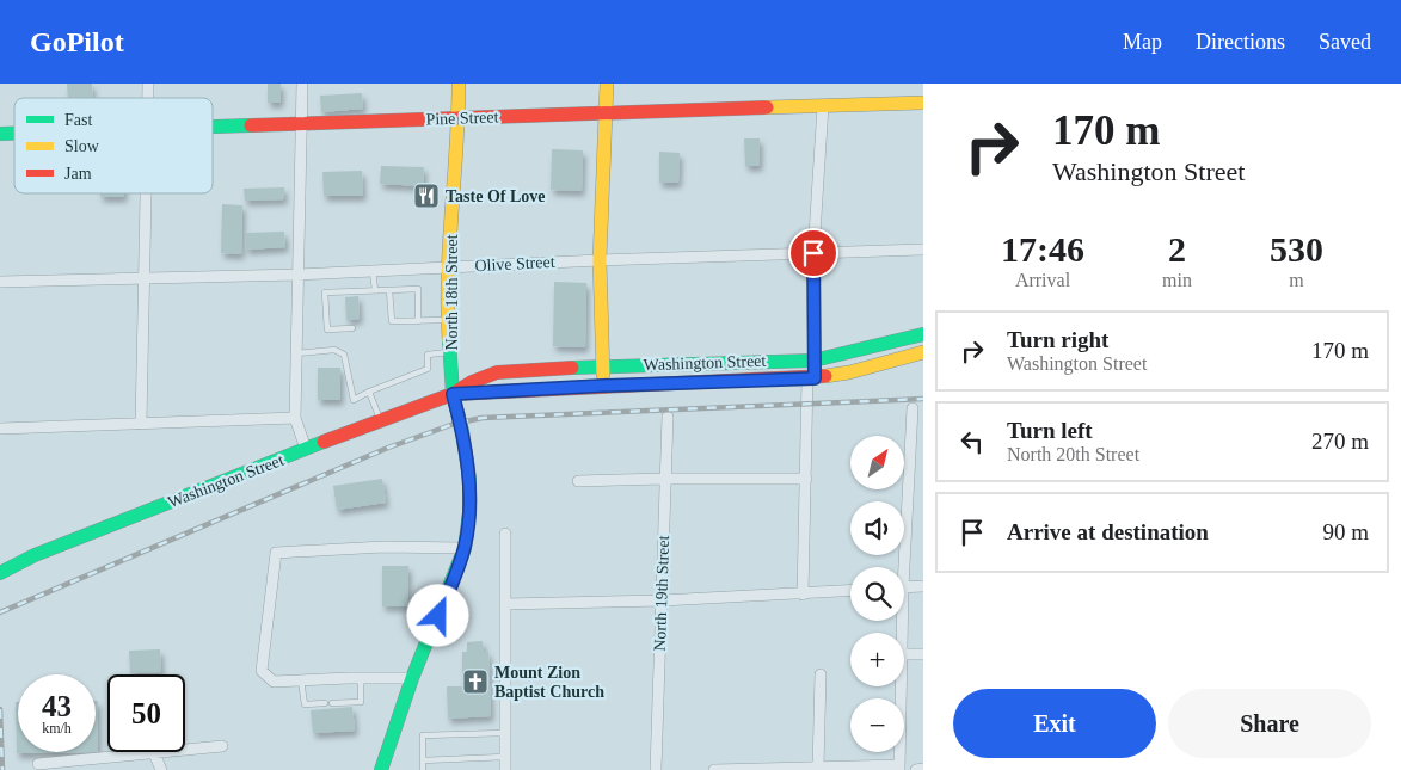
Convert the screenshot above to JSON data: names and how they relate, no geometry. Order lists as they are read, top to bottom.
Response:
{
  "streets": {
    "street": [
      "Pine Street",
      "Olive Street",
      "North 18th Street",
      "Washington Street",
      "North 19th Street"
    ]
  },
  "crossings": [
    ["Pine Street", "North 18th Street"],
    ["Olive Street", "North 18th Street"],
    ["North 18th Street", "Washington Street"]
  ],
  "places": {
    "restaurant": ["Taste Of Love"],
    "church": ["Mount Zion Baptist Church"]
  },
  "legend": ["Fast", "Slow", "Jam"],
  "north": "top right",
  "page": {
    "header": "GoPilot",
    "nav": ["Map", "Directions", "Saved"],
    "turn": ["170 m", "Washington Street"],
    "eta": [
      "17:46",
      "Arrival",
      "2",
      "min",
      "530",
      "m"
    ],
    "list": [
      {
        "name": "Turn right",
        "note": "Washington Street",
        "value": "170 m"
      },
      {
        "name": "Turn left",
        "note": "North 20th Street",
        "value": "270 m"
      },
      {
        "name": "Arrive at destination",
        "value": "90 m"
      }
    ],
    "map_buttons": ["+", "−"],
    "speed": "43 km/h",
    "limit": "50",
    "buttons": ["Exit", "Share"]
  }
}
